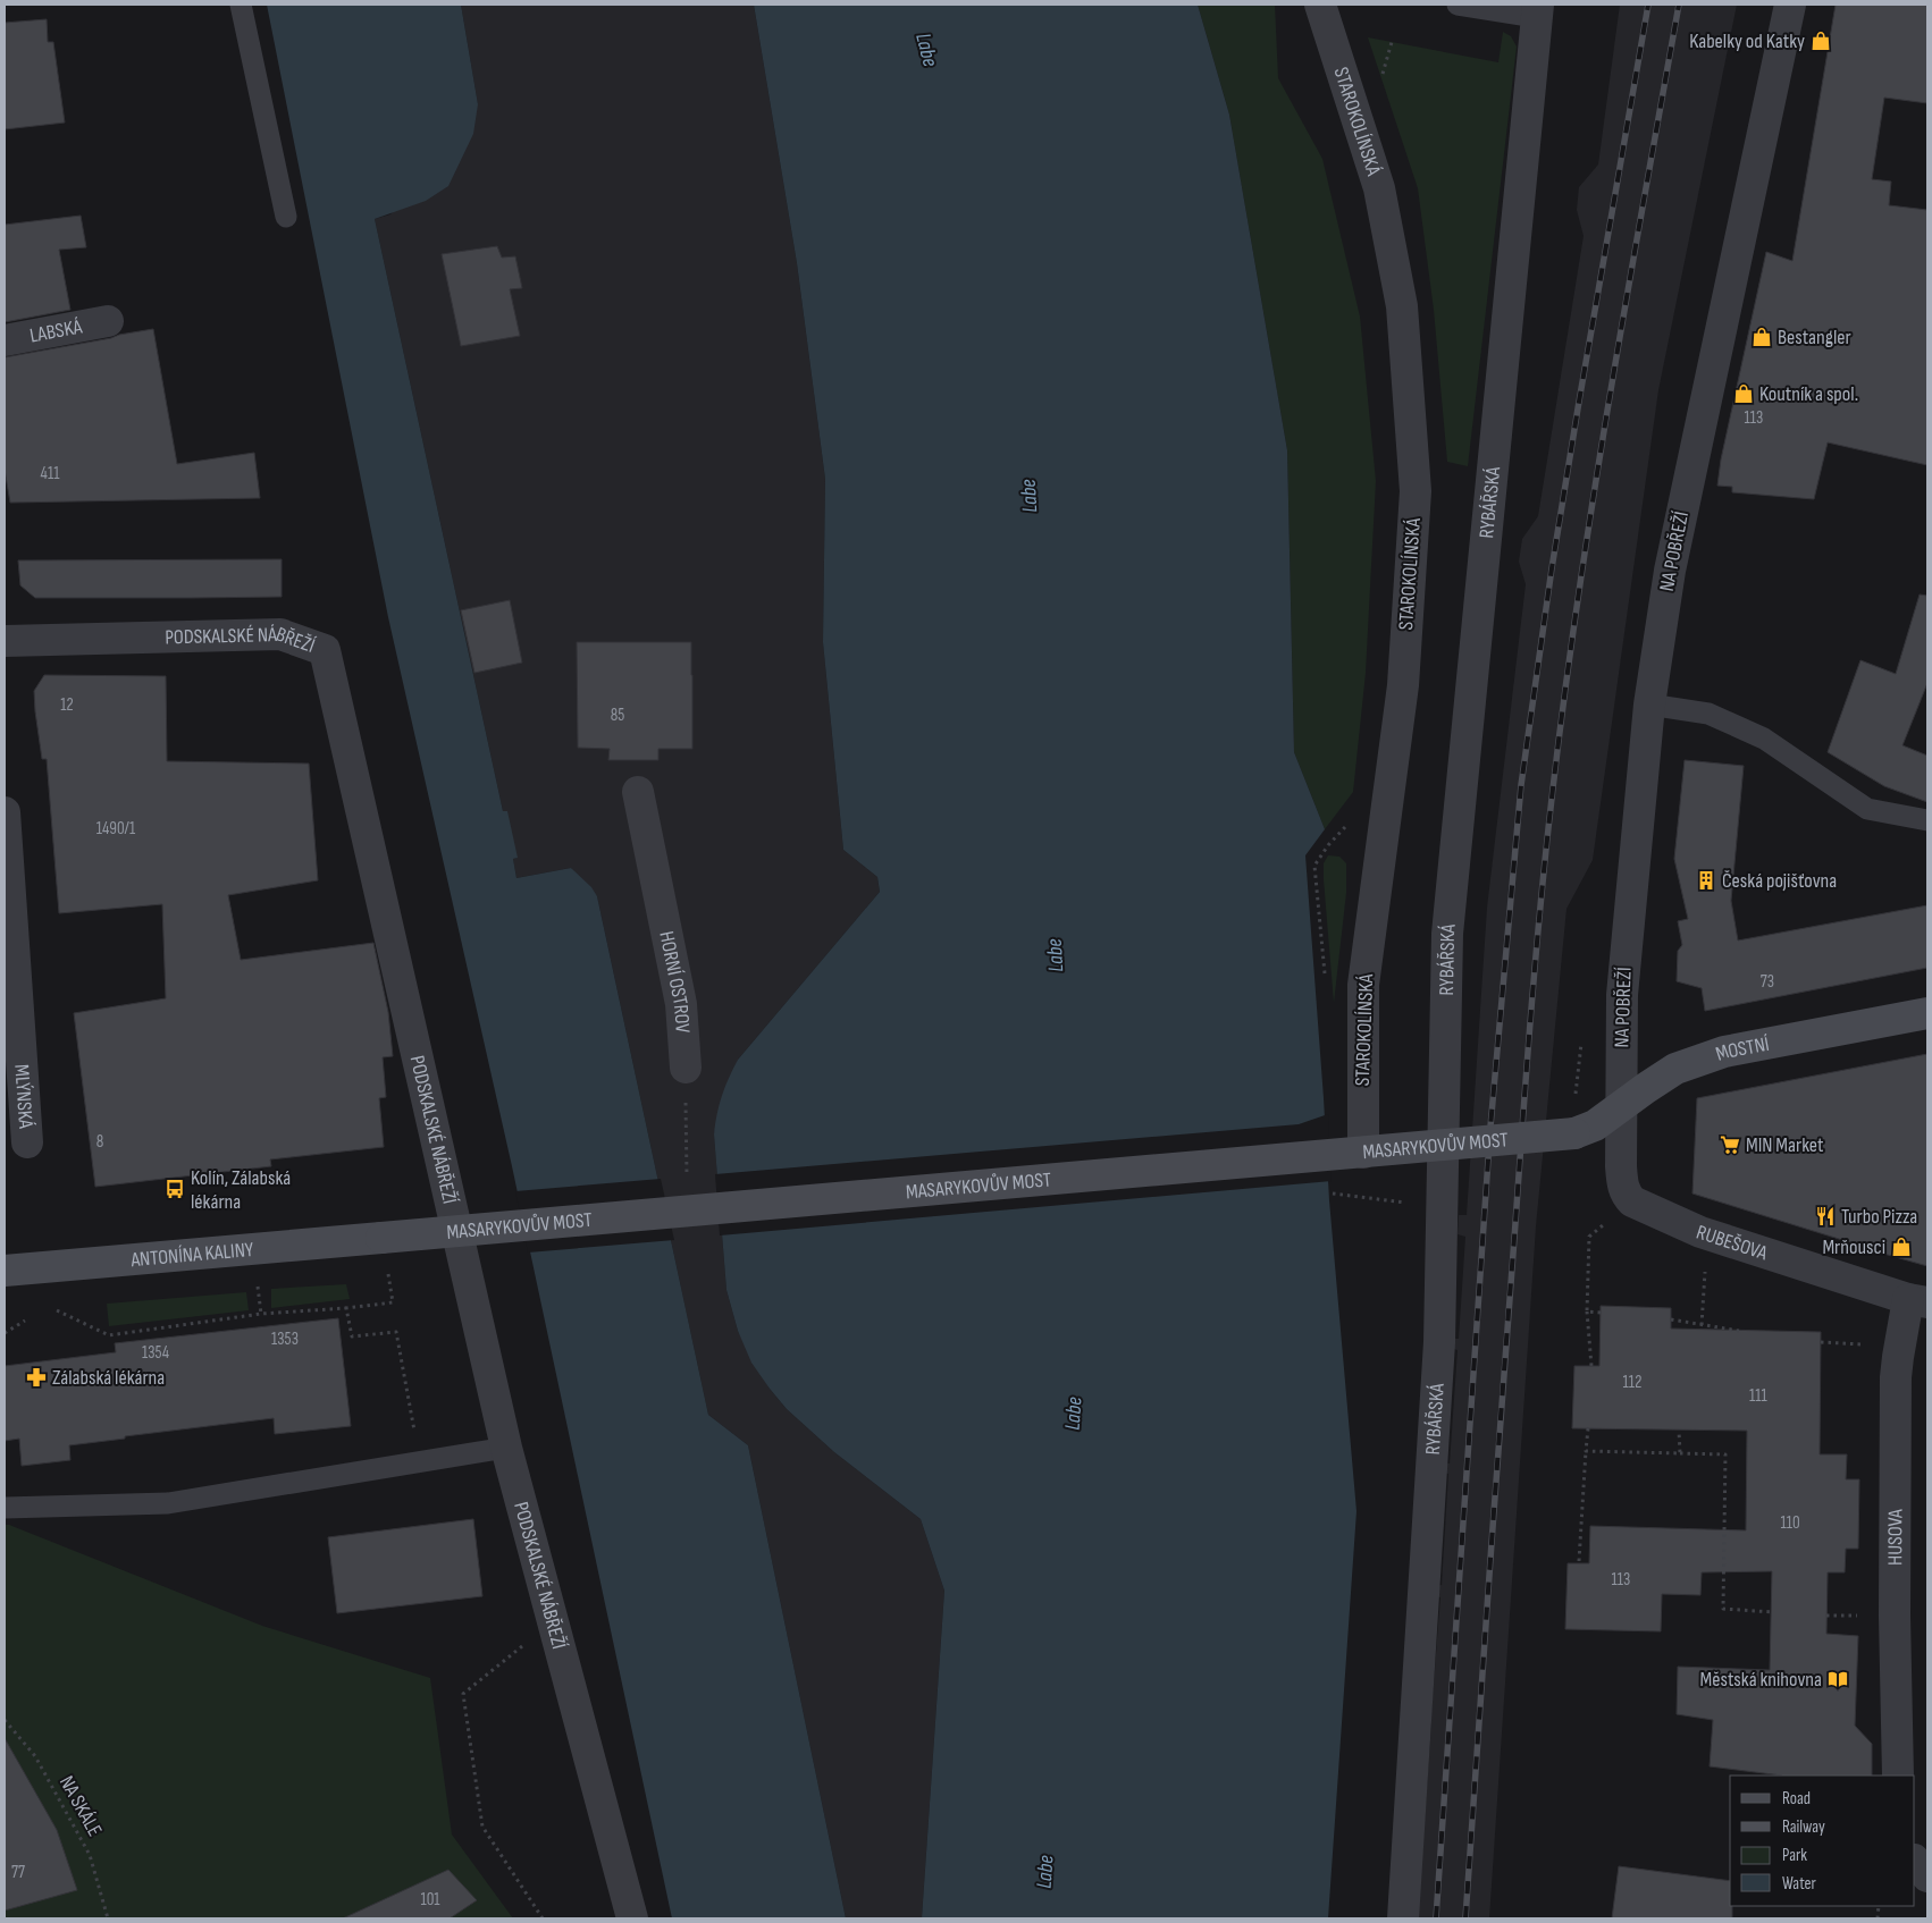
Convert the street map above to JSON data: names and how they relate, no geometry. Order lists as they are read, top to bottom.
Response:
{
  "streets": {
    "street": [
      "STAROKOLÍNSKÁ",
      "LABSKÁ",
      "RYBÁŘSKÁ",
      "NA POBŘEŽÍ",
      "PODSKALSKÉ NÁBŘEŽÍ",
      "HORNÍ OSTROV",
      "MOSTNÍ",
      "MLÝNSKÁ",
      "MASARYKOVŮV MOST",
      "RUBEŠOVA",
      "ANTONÍNA KALINY",
      "HUSOVA"
    ],
    "path": ["NA SKÁLE"]
  },
  "crossings": [
    ["STAROKOLÍNSKÁ", "MASARYKOVŮV MOST"],
    ["NA POBŘEŽÍ", "MOSTNÍ"],
    ["NA POBŘEŽÍ", "RUBEŠOVA"],
    ["MOSTNÍ", "MASARYKOVŮV MOST"],
    ["MOSTNÍ", "RUBEŠOVA"],
    ["MASARYKOVŮV MOST", "ANTONÍNA KALINY"],
    ["RUBEŠOVA", "HUSOVA"]
  ],
  "water": ["Labe"],
  "places": {
    "shop": [
      "Kabelky od Katky",
      "Bestangler",
      "Koutník a spol.",
      "Mrňousci"
    ],
    "building": ["Česká pojišťovna"],
    "supermarket": ["MIN Market"],
    "bus stop": ["Kolín, Zálabská lékárna"],
    "restaurant": ["Turbo Pizza"],
    "pharmacy": ["Zálabská lékárna"],
    "library": ["Městská knihovna"]
  },
  "house_numbers": [
    "113",
    "411",
    "12",
    "85",
    "1490/1",
    "73",
    "8",
    "1353",
    "1354",
    "112",
    "111",
    "110",
    "113",
    "77",
    "101"
  ],
  "legend": [
    "Road",
    "Railway",
    "Park",
    "Water"
  ]
}
